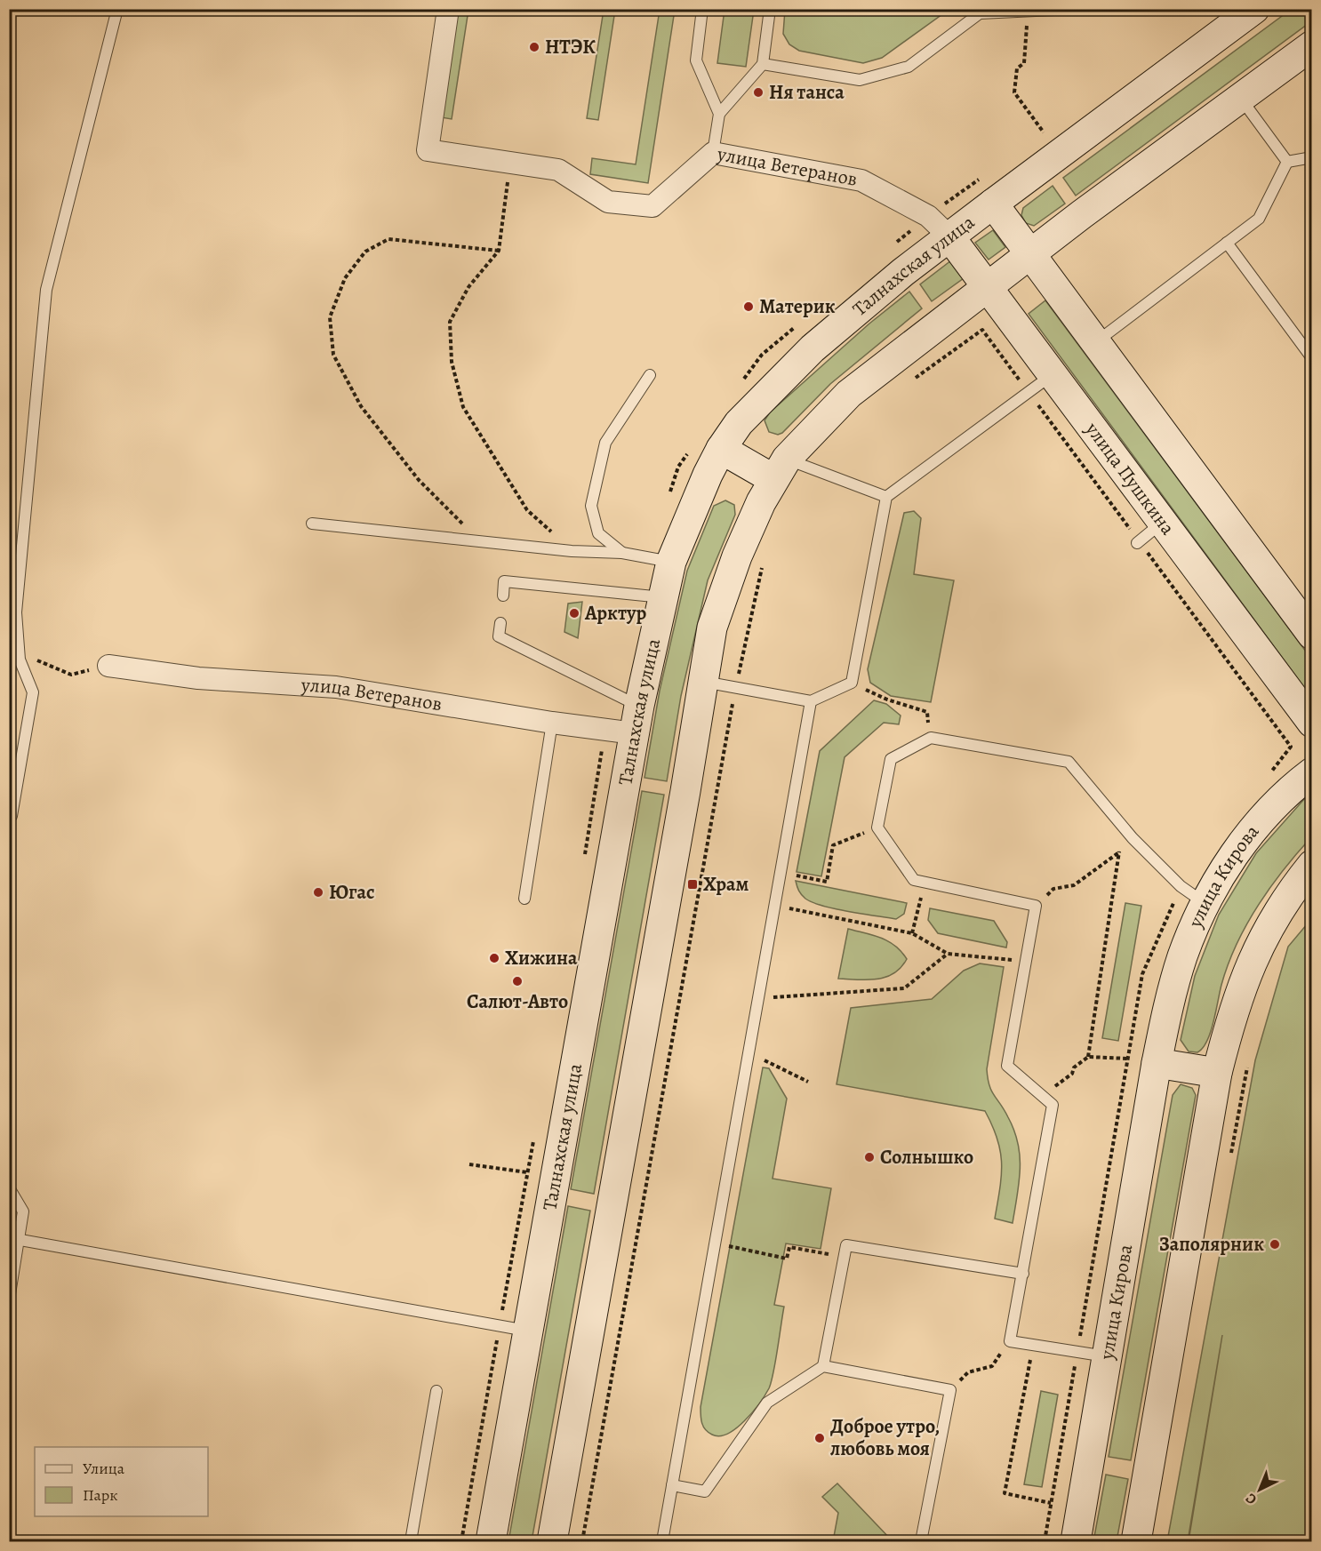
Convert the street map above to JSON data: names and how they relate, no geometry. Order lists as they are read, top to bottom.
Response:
{
  "streets": {
    "street": [
      "улица Ветеранов",
      "Талнахская улица",
      "улица Пушкина",
      "улица Кирова"
    ]
  },
  "crossings": [
    ["улица Ветеранов", "Талнахская улица"],
    ["улица Ветеранов", "улица Пушкина"],
    ["Талнахская улица", "улица Пушкина"]
  ],
  "places": {
    "other": [
      "НТЭК",
      "Ня танса",
      "Материк",
      "Арктур",
      "Югас",
      "Хижина",
      "Салют-Авто",
      "Солнышко",
      "Заполярник",
      "Доброе утро, любовь моя"
    ],
    "transit": ["Храм"]
  },
  "legend": ["Улица", "Парк"],
  "north": "bottom left"
}
